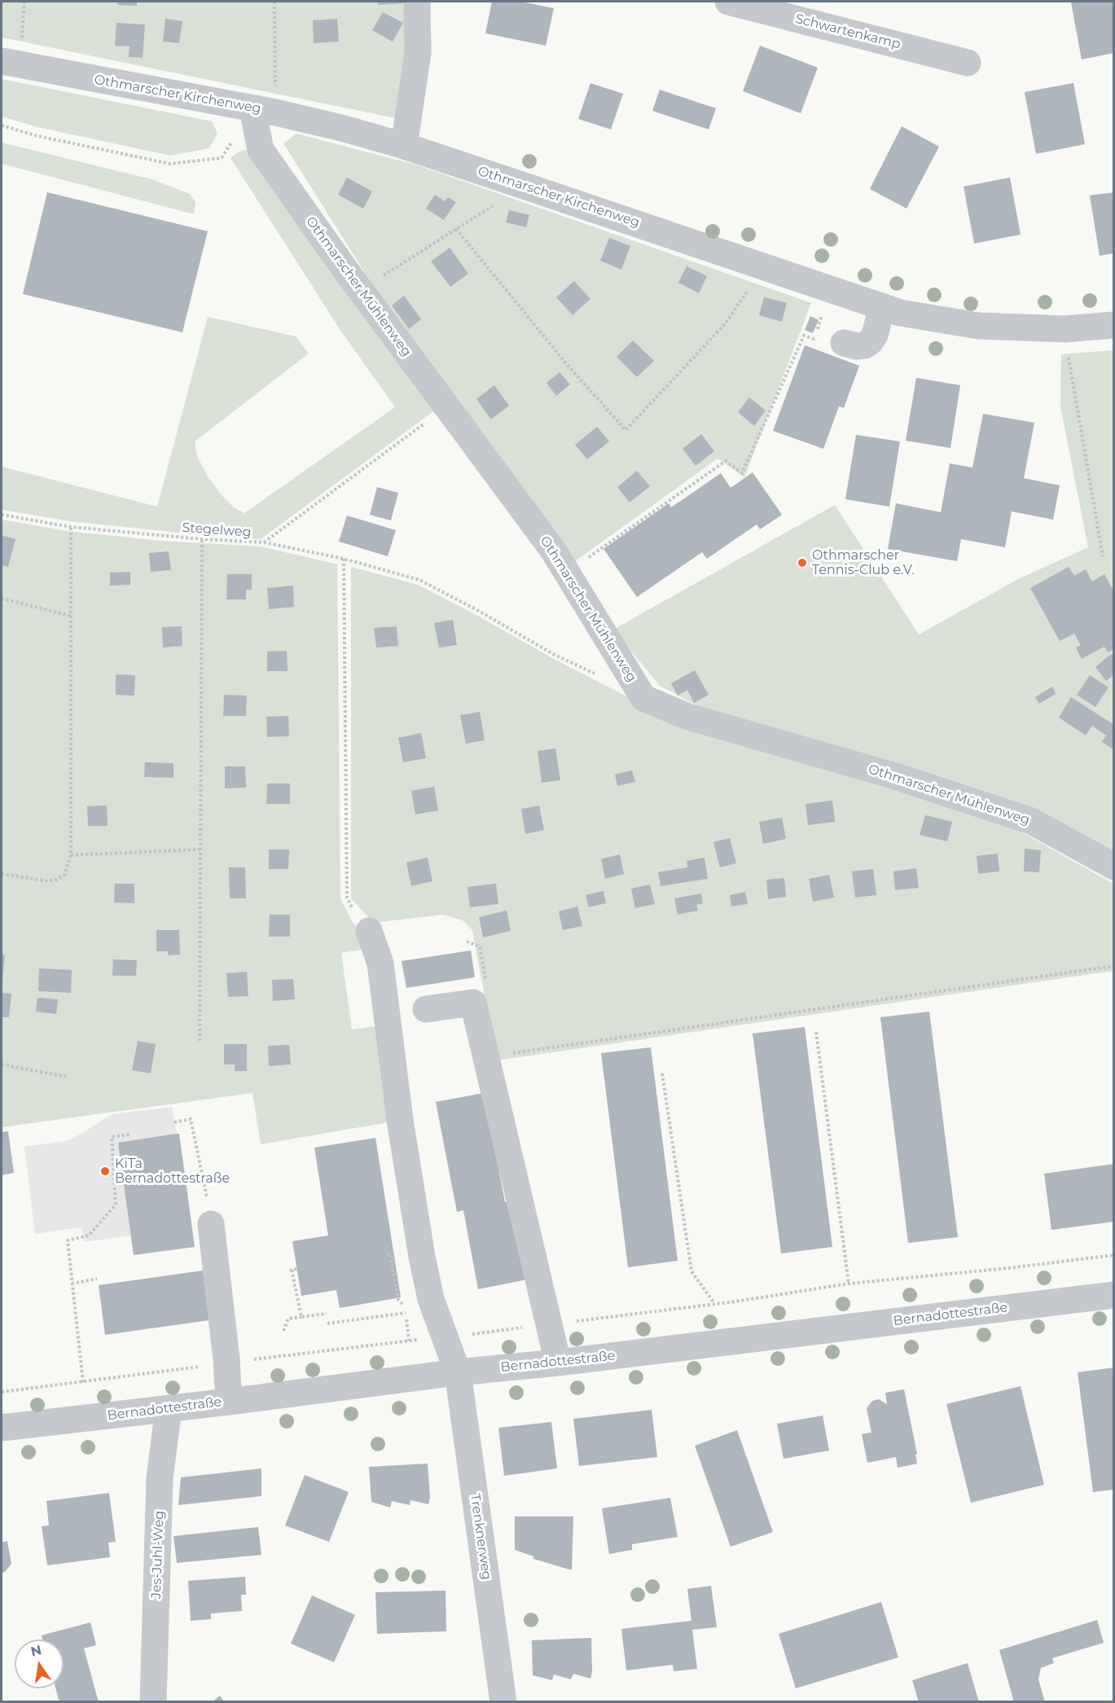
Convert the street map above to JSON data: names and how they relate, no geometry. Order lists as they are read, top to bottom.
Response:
{
  "streets": {
    "street": [
      "Schwartenkamp",
      "Othmarscher Kirchenweg",
      "Othmarscher Mühlenweg",
      "Bernadottestraße",
      "Trenknerweg",
      "Jes-Juhl-Weg"
    ],
    "path": ["Stegelweg"]
  },
  "crossings": [
    ["Othmarscher Kirchenweg", "Othmarscher Mühlenweg"],
    ["Othmarscher Mühlenweg", "Stegelweg"],
    ["Bernadottestraße", "Trenknerweg"],
    ["Bernadottestraße", "Jes-Juhl-Weg"]
  ],
  "places": ["Othmarscher Tennis-Club e.V.", "KiTa Bernadottestraße"],
  "north": "top"
}
